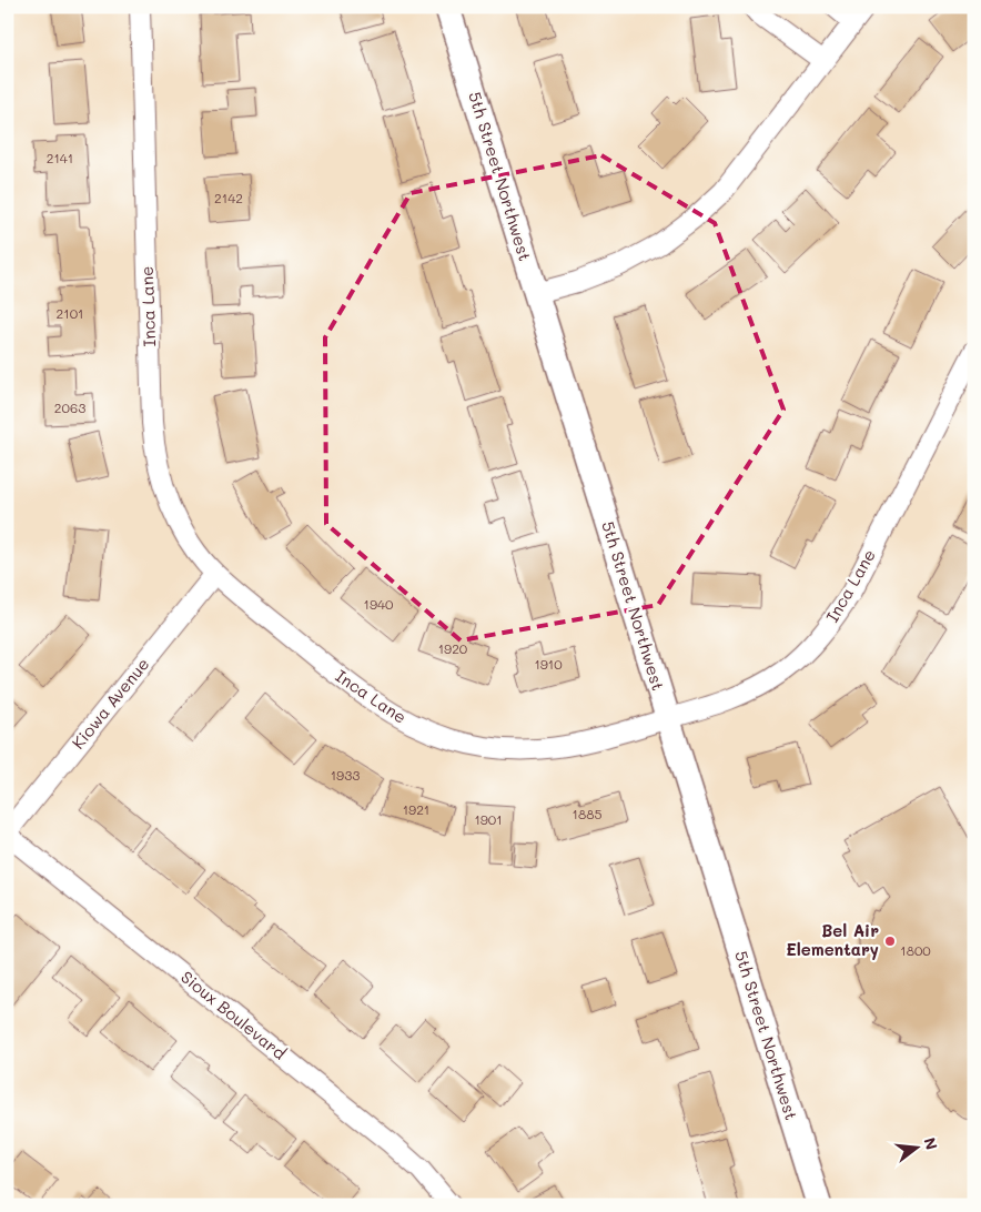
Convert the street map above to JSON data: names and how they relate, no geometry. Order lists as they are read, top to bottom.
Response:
{
  "streets": {
    "street": [
      "5th Street Northwest",
      "Inca Lane",
      "Kiowa Avenue",
      "Sioux Boulevard"
    ]
  },
  "crossings": [
    ["5th Street Northwest", "Inca Lane"],
    ["Inca Lane", "Kiowa Avenue"],
    ["Kiowa Avenue", "Sioux Boulevard"]
  ],
  "places": ["Bel Air Elementary"],
  "house_numbers": [
    "2141",
    "2142",
    "2101",
    "2063",
    "1940",
    "1920",
    "1910",
    "1933",
    "1921",
    "1885",
    "1901",
    "1800"
  ],
  "north": "right"
}
